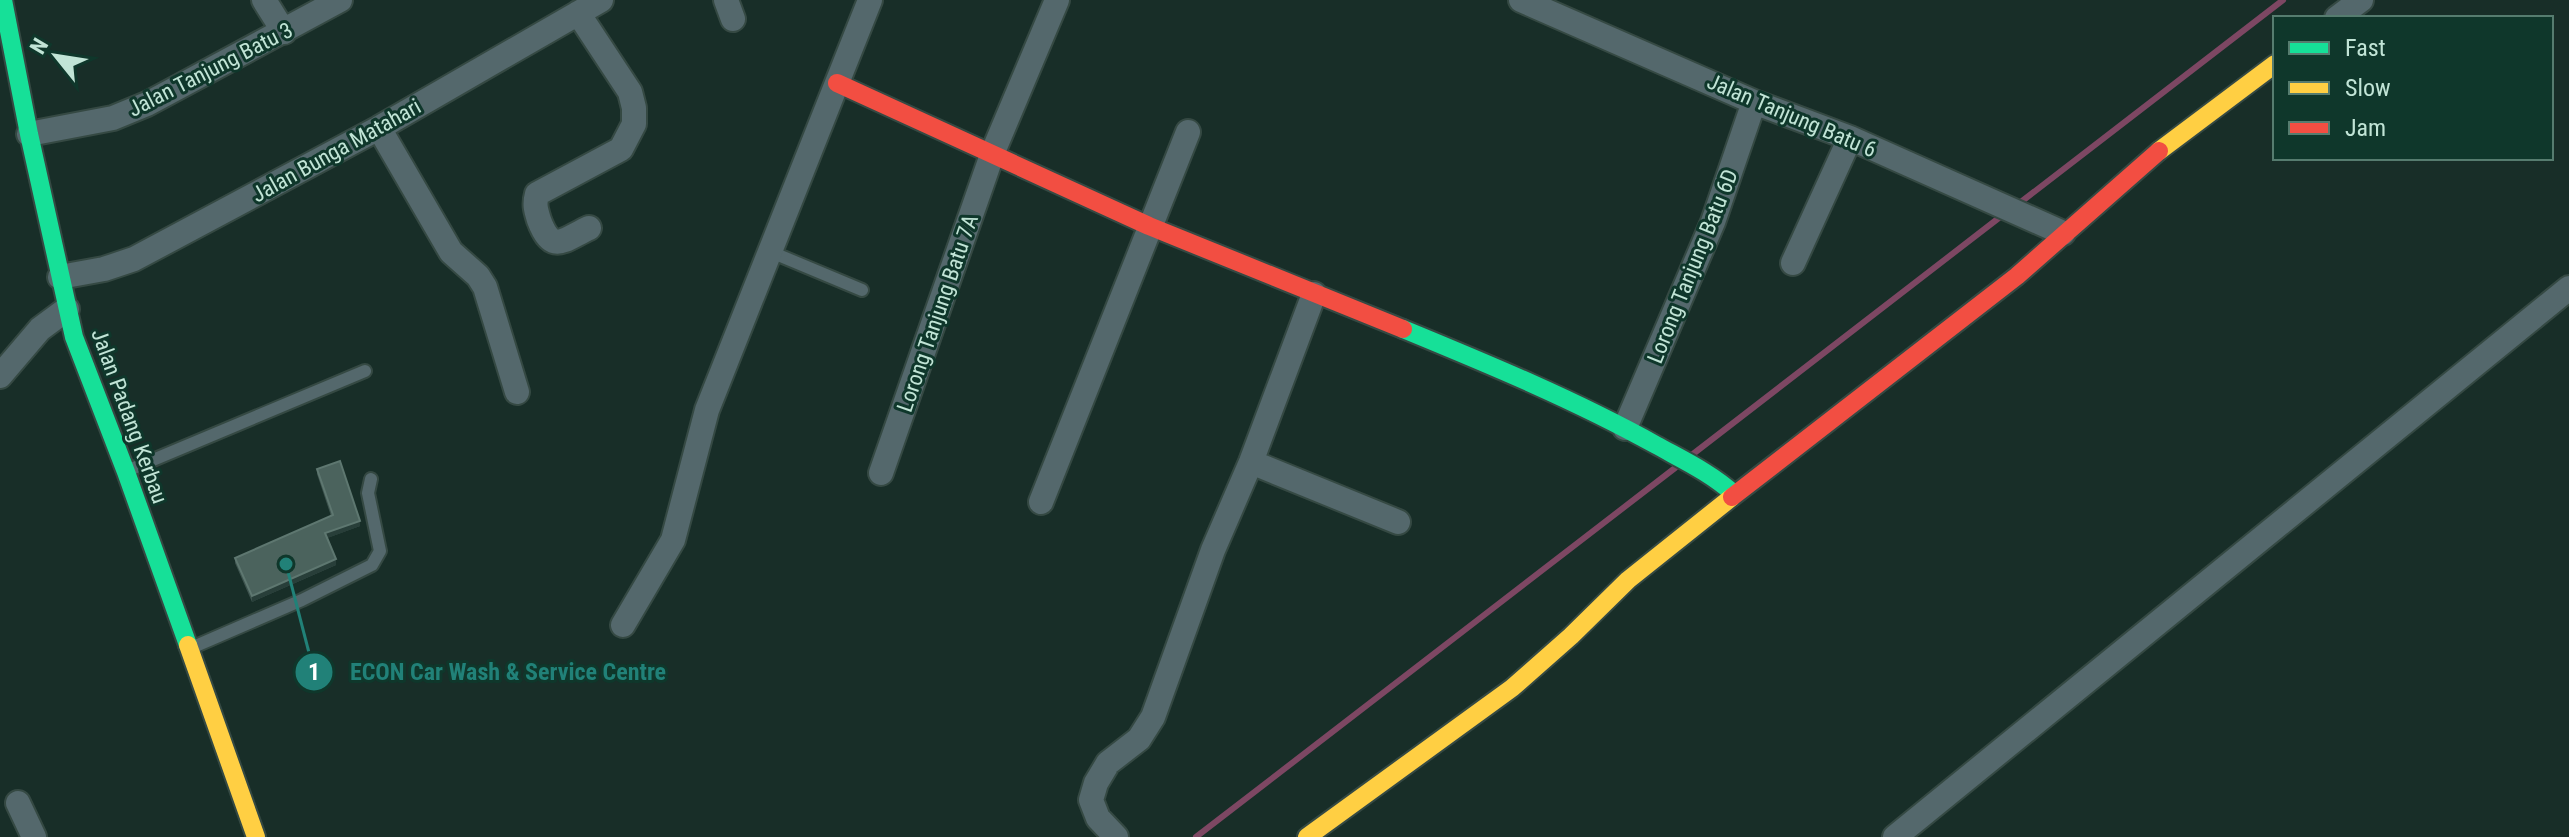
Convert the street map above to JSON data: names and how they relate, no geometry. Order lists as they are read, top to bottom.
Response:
{
  "streets": {
    "street": [
      "Jalan Tanjung Batu 3",
      "Jalan Tanjung Batu 6",
      "Jalan Bunga Matahari",
      "Lorong Tanjung Batu 6D",
      "Lorong Tanjung Batu 7A",
      "Jalan Padang Kerbau"
    ]
  },
  "crossings": [
    ["Jalan Tanjung Batu 3", "Jalan Padang Kerbau"],
    ["Jalan Tanjung Batu 6", "Lorong Tanjung Batu 6D"],
    ["Jalan Bunga Matahari", "Jalan Padang Kerbau"]
  ],
  "places": ["ECON Car Wash & Service Centre"],
  "legend": ["Fast", "Slow", "Jam"],
  "north": "top left"
}
